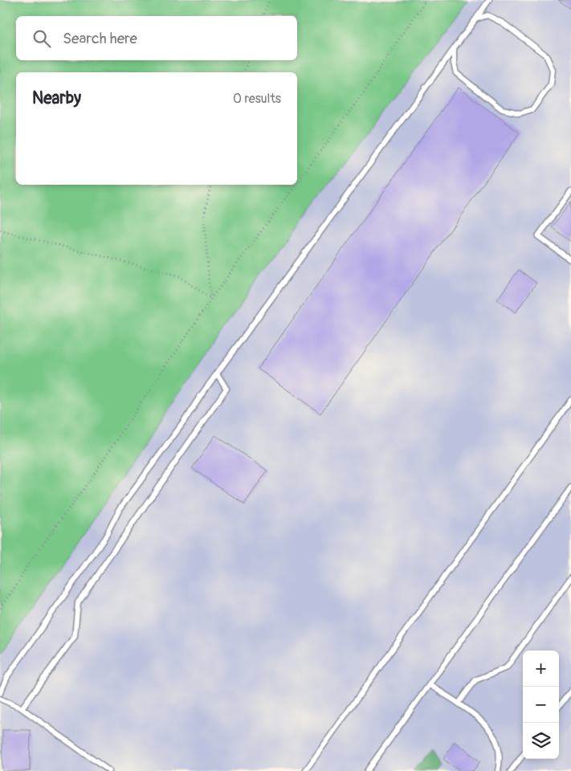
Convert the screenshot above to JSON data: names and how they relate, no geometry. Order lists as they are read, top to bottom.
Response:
{
  "page": {
    "search": "Search here",
    "heading": ["Nearby", "0 results"],
    "map_buttons": ["+", "−"]
  }
}
